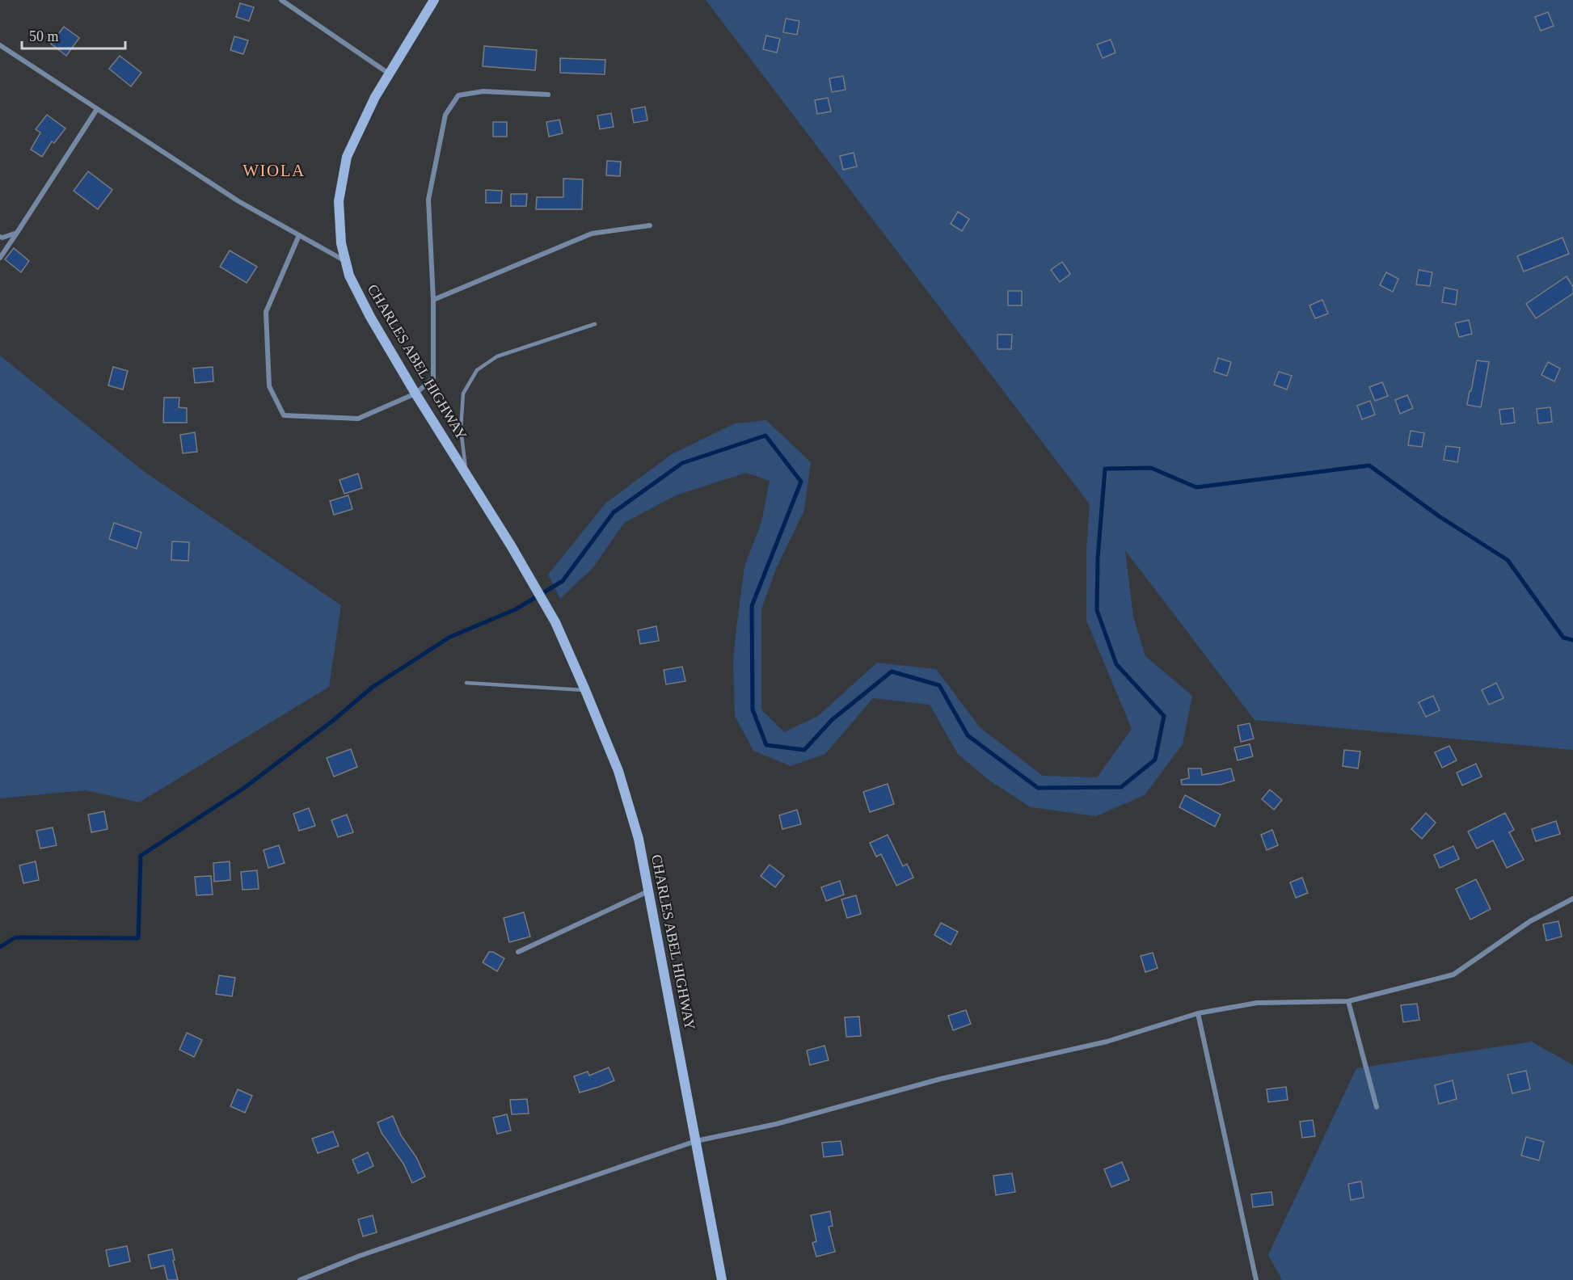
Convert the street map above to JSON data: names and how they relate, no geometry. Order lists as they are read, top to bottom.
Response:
{
  "streets": {
    "main road": ["CHARLES ABEL HIGHWAY"]
  },
  "districts": ["WIOLA"],
  "scale_bar": "50 m"
}
